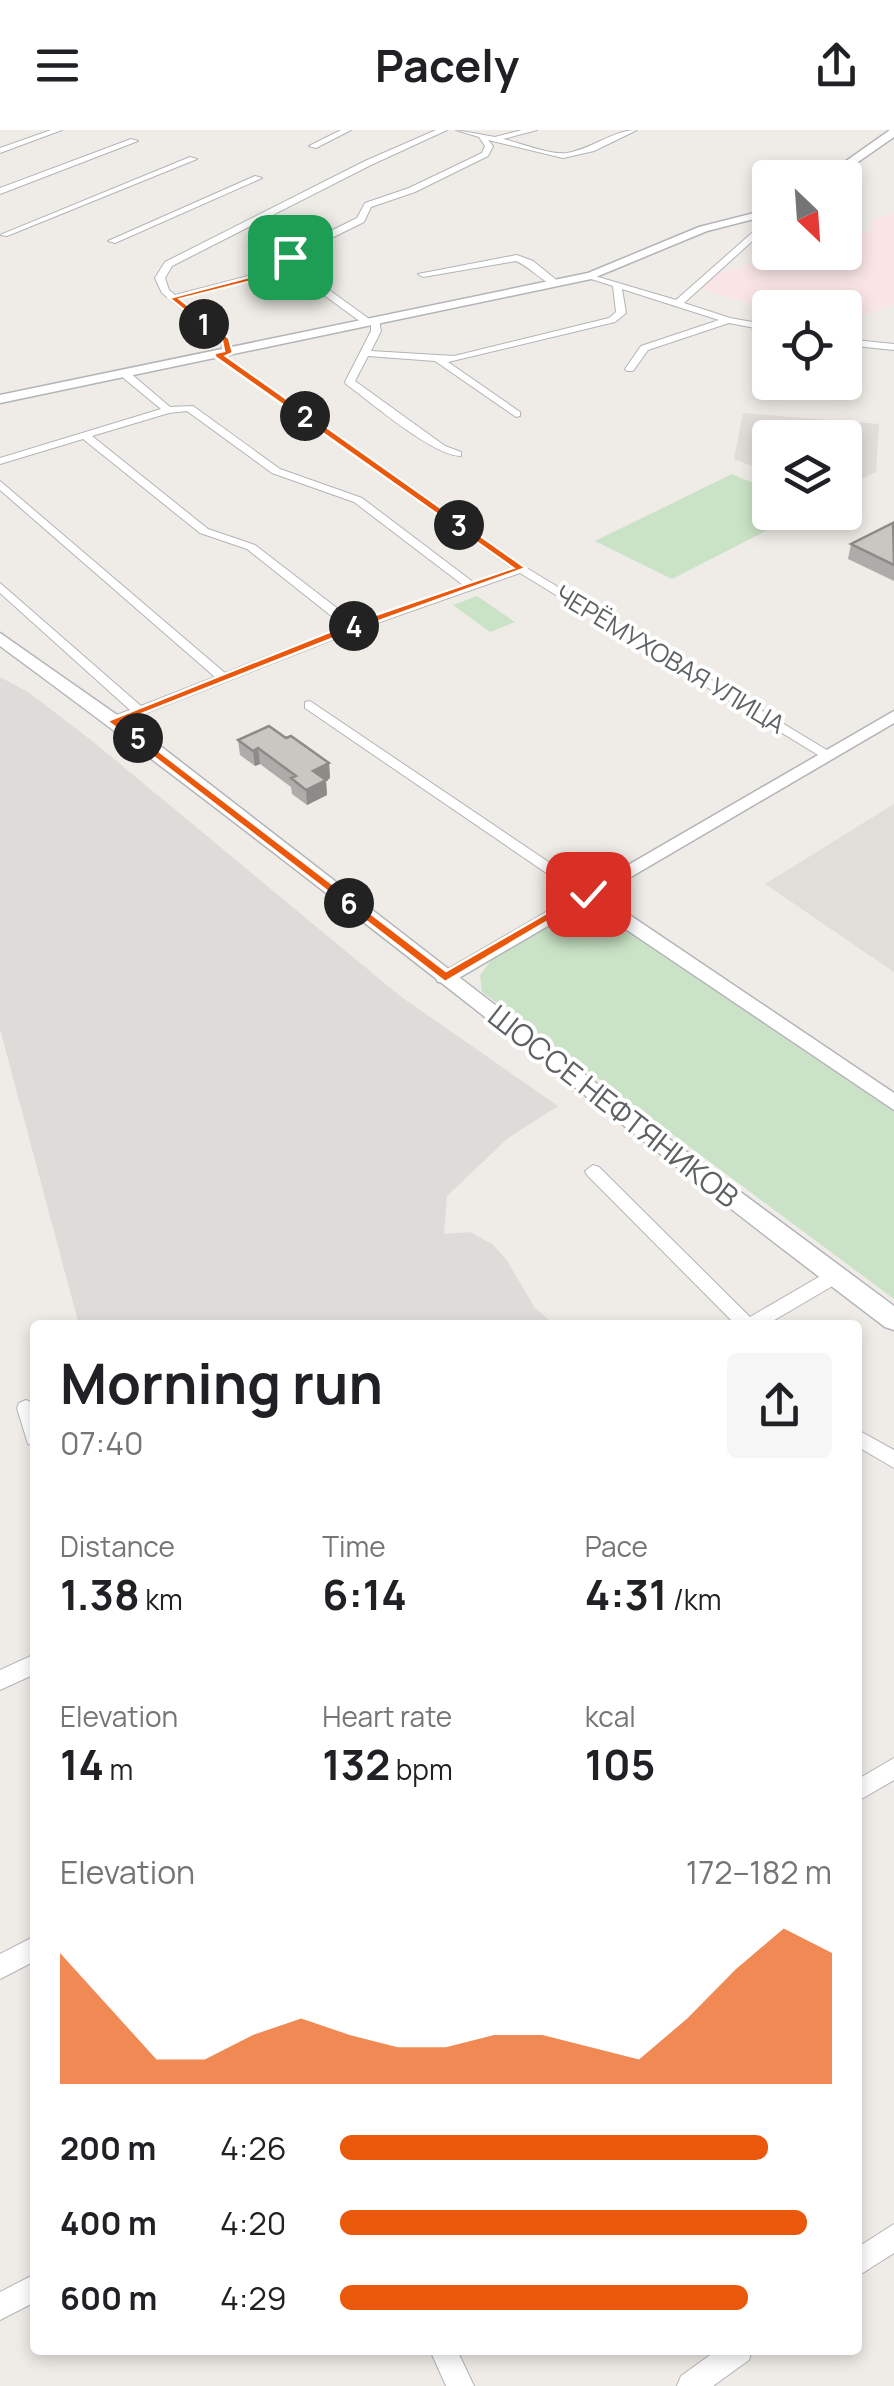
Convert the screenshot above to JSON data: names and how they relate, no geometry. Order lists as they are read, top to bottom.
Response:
{
  "streets": {
    "main road": ["ШОССЕ НЕФТЯНИКОВ"],
    "street": ["ЧЕРЁМУХОВАЯ УЛИЦА"]
  },
  "north": "bottom right",
  "page": {
    "header": "Pacely",
    "pins": [
      "1",
      "2",
      "3",
      "4",
      "5",
      "6"
    ],
    "heading": ["Morning run", "07:40"],
    "stats": [
      ["Distance", "1.38 km"],
      ["Time", "6:14"],
      ["Pace", "4:31 /km"],
      ["Elevation", "14 m"],
      ["Heart rate", "132 bpm"],
      ["kcal", "105"]
    ],
    "chart": ["Elevation", "172–182 m"],
    "list": [
      {
        "name": "200 m",
        "note": "4:26"
      },
      {
        "name": "400 m",
        "note": "4:20"
      },
      {
        "name": "600 m",
        "note": "4:29"
      }
    ]
  }
}
